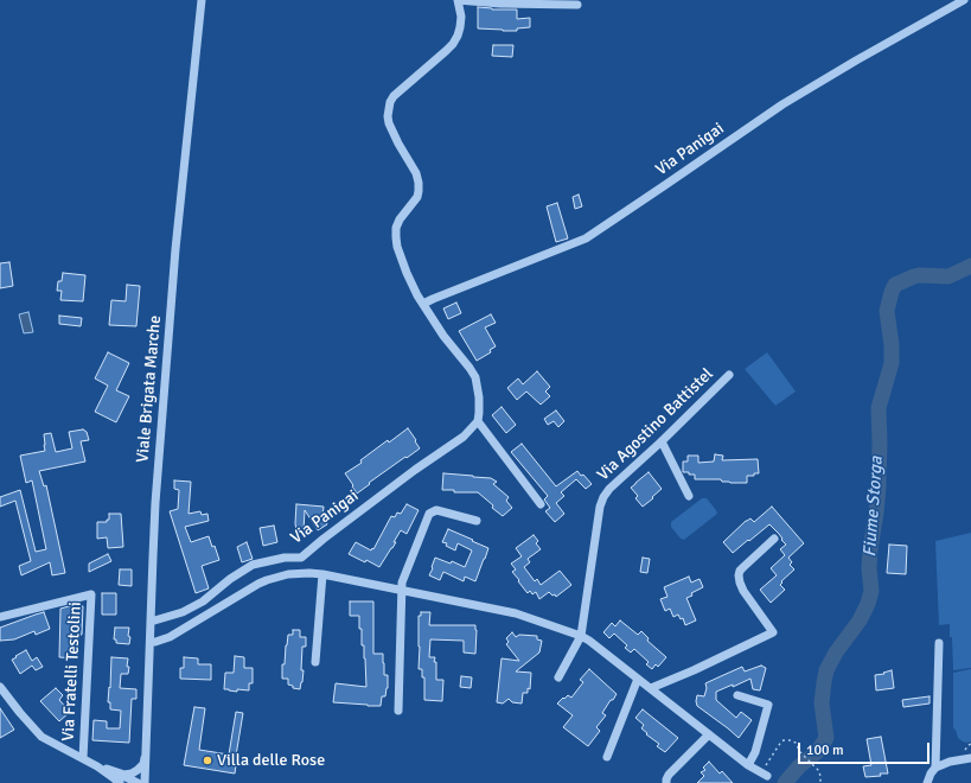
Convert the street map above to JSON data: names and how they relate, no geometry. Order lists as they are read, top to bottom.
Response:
{
  "streets": {
    "street": [
      "Via Panigai",
      "Viale Brigata Marche",
      "Via Agostino Battistel",
      "Via Fratelli Testolini"
    ]
  },
  "crossings": [
    ["Via Panigai", "Viale Brigata Marche"]
  ],
  "water": ["Fiume Storga"],
  "places": ["Villa delle Rose"],
  "scale_bar": "100 m"
}
